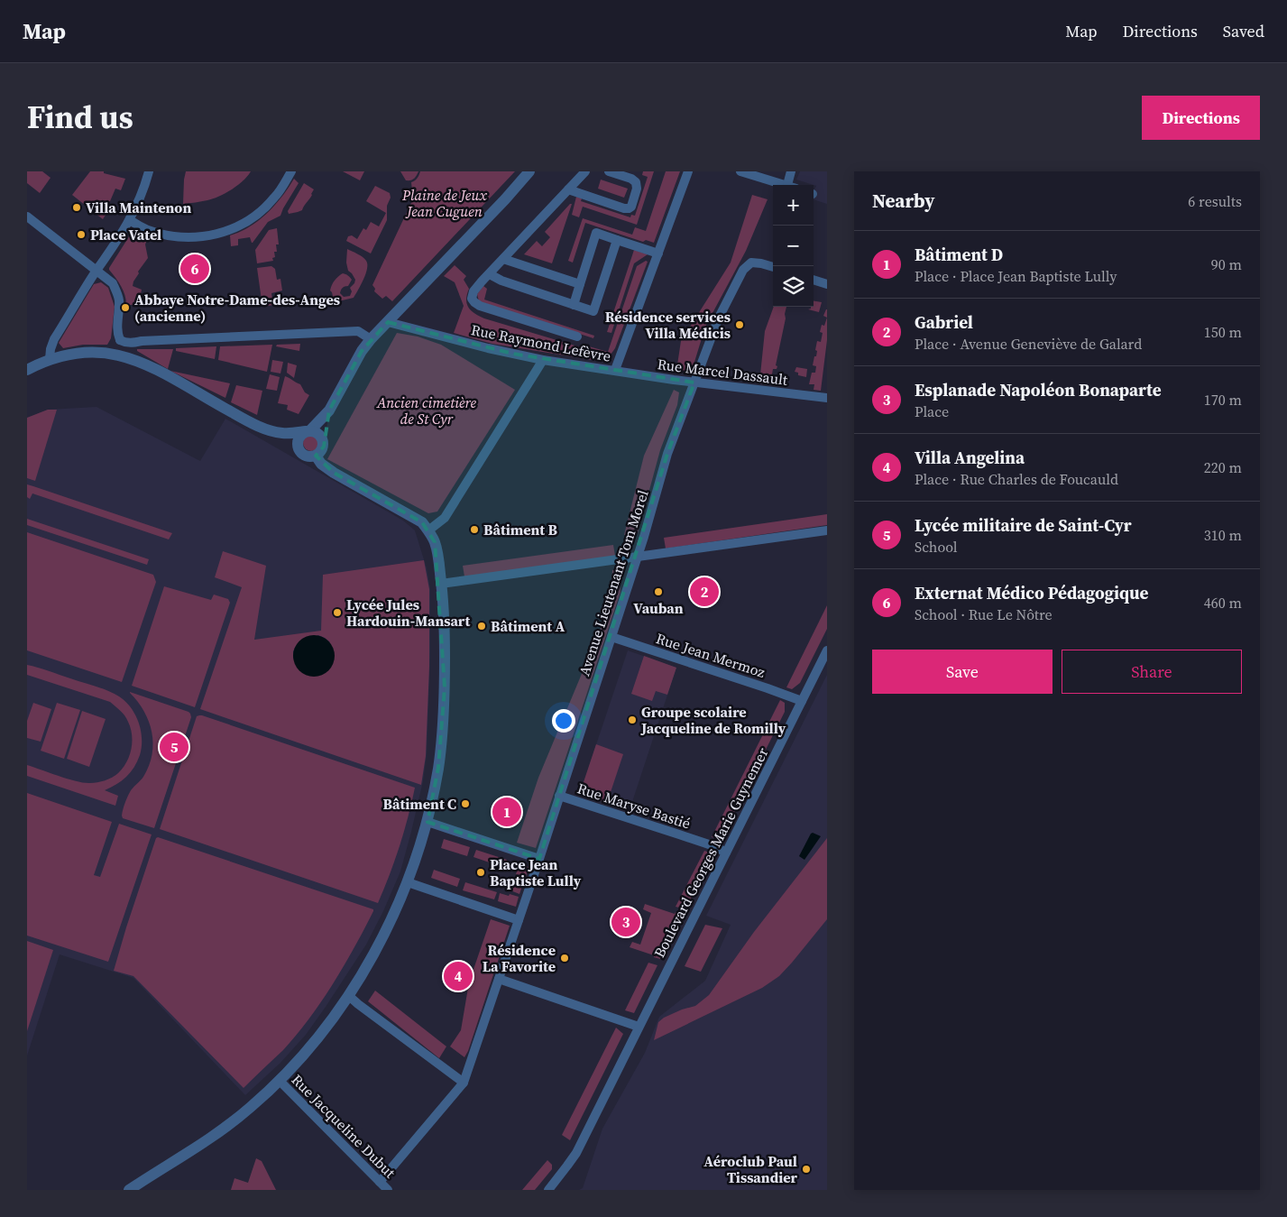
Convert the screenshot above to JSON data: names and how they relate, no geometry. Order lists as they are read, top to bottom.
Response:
{
  "streets": {
    "street": [
      "Rue Raymond Lefèvre",
      "Rue Marcel Dassault",
      "Avenue Lieutenant Tom Morel",
      "Rue Jean Mermoz",
      "Rue Maryse Bastié",
      "Boulevard Georges Marie Guynemer",
      "Rue Jacqueline Dubut"
    ]
  },
  "crossings": [
    ["Rue Raymond Lefèvre", "Rue Marcel Dassault"],
    ["Rue Marcel Dassault", "Avenue Lieutenant Tom Morel"],
    ["Avenue Lieutenant Tom Morel", "Rue Jean Mermoz"],
    ["Avenue Lieutenant Tom Morel", "Rue Maryse Bastié"],
    ["Rue Jean Mermoz", "Boulevard Georges Marie Guynemer"],
    ["Rue Maryse Bastié", "Boulevard Georges Marie Guynemer"]
  ],
  "parks": ["Plaine de Jeux Jean Cuguen", "Ancien cimetière de St Cyr"],
  "places": [
    "Villa Maintenon",
    "Place Vatel",
    "Abbaye Notre-Dame-des-Anges (ancienne)",
    "Résidence services Villa Médicis",
    "Bâtiment B",
    "Vauban",
    "Lycée Jules Hardouin-Mansart",
    "Bâtiment A",
    "Groupe scolaire Jacqueline de Romilly",
    "Bâtiment C",
    "Place Jean Baptiste Lully",
    "Résidence La Favorite",
    "Aéroclub Paul Tissandier"
  ],
  "page": {
    "header": "Map",
    "nav": ["Map", "Directions", "Saved"],
    "title": "Find us",
    "buttons": [
      "Directions",
      ["Save", "Share"]
    ],
    "heading": ["Nearby", "6 results"],
    "map_buttons": ["+", "−"],
    "list": [
      {
        "mark": "1",
        "name": "Bâtiment D",
        "note": "Place · Place Jean Baptiste Lully",
        "value": "90 m"
      },
      {
        "mark": "2",
        "name": "Gabriel",
        "note": "Place · Avenue Geneviève de Galard",
        "value": "150 m"
      },
      {
        "mark": "3",
        "name": "Esplanade Napoléon Bonaparte",
        "note": "Place",
        "value": "170 m"
      },
      {
        "mark": "4",
        "name": "Villa Angelina",
        "note": "Place · Rue Charles de Foucauld",
        "value": "220 m"
      },
      {
        "mark": "5",
        "name": "Lycée militaire de Saint-Cyr",
        "note": "School",
        "value": "310 m"
      },
      {
        "mark": "6",
        "name": "Externat Médico Pédagogique",
        "note": "School · Rue Le Nôtre",
        "value": "460 m"
      }
    ],
    "pins": [
      "6",
      "2",
      "5",
      "1",
      "3",
      "4"
    ]
  }
}
